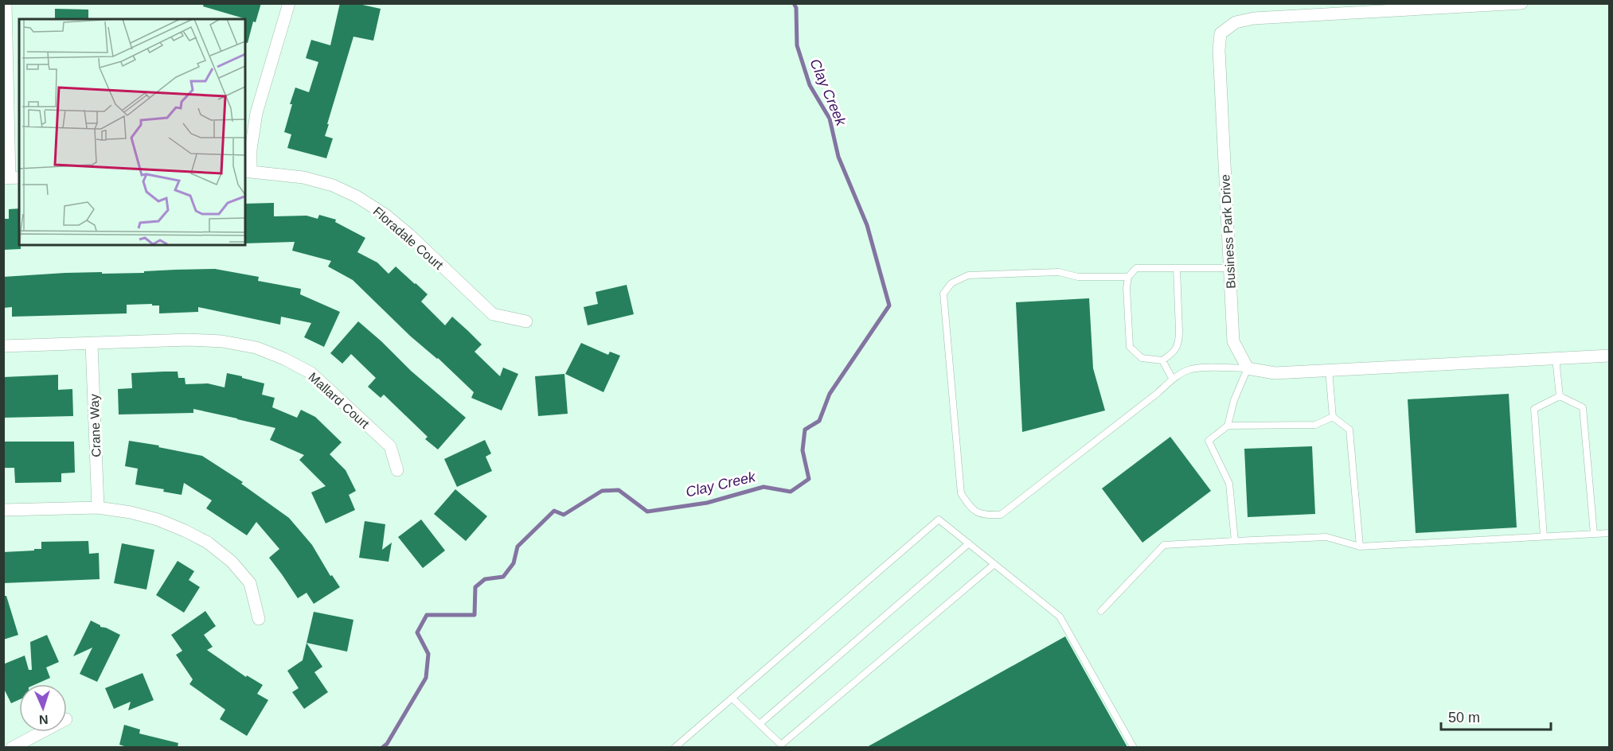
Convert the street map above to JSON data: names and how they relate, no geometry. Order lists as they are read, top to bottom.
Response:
{
  "streets": {
    "street": [
      "Business Park Drive",
      "Floradale Court",
      "Mallard Court",
      "Crane Way"
    ]
  },
  "crossings": [
    ["Mallard Court", "Crane Way"]
  ],
  "water": ["Clay Creek"],
  "scale_bar": "50 m",
  "north": "bottom"
}
